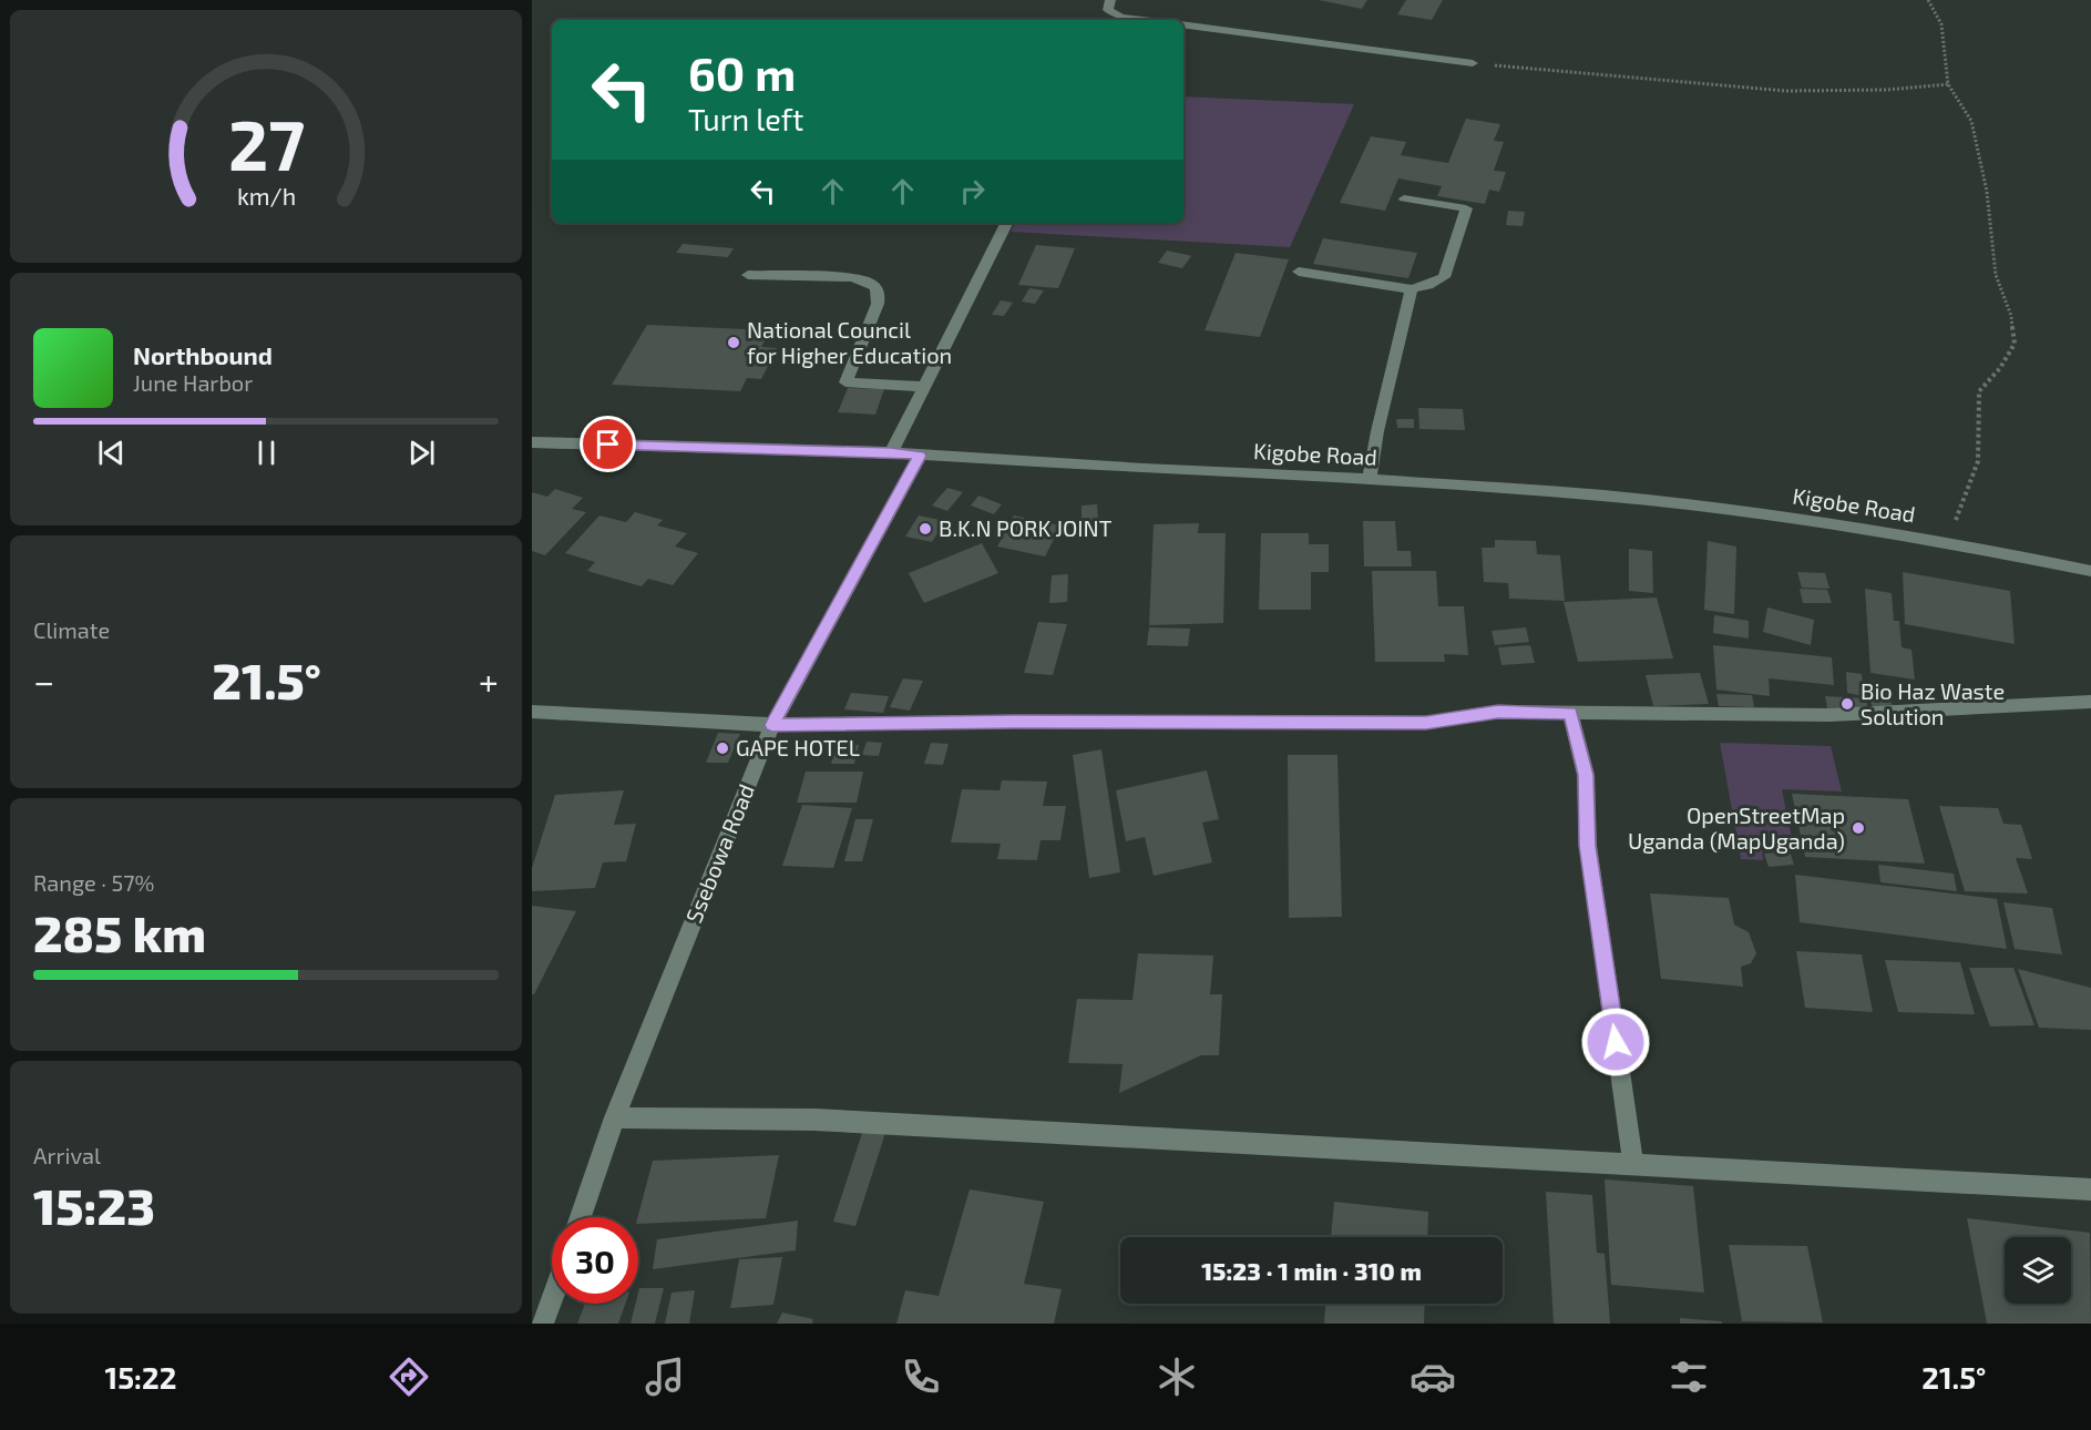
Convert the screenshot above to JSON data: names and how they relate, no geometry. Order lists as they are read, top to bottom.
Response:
{
  "streets": {
    "street": ["Kigobe Road", "Ssebowa Road"]
  },
  "crossings": [
    ["Kigobe Road", "Ssebowa Road"]
  ],
  "places": [
    "National Council for Higher Education",
    "B.K.N PORK JOINT",
    "Bio Haz Waste Solution",
    "GAPE HOTEL",
    "OpenStreetMap Uganda (MapUganda)"
  ],
  "page": {
    "turn": ["60 m", "Turn left"],
    "song": ["Northbound", "June Harbor"],
    "tile": [
      "Climate",
      ["Range · 57%", "285 km"],
      ["Arrival", "15:23"]
    ],
    "heat": ["−", "21.5°", "+"],
    "limit": "30",
    "trip": "15:23 · 1 min · 310 m",
    "tabs": ["15:22", "21.5°"],
    "gauge": ["27", "km/h"]
  }
}
